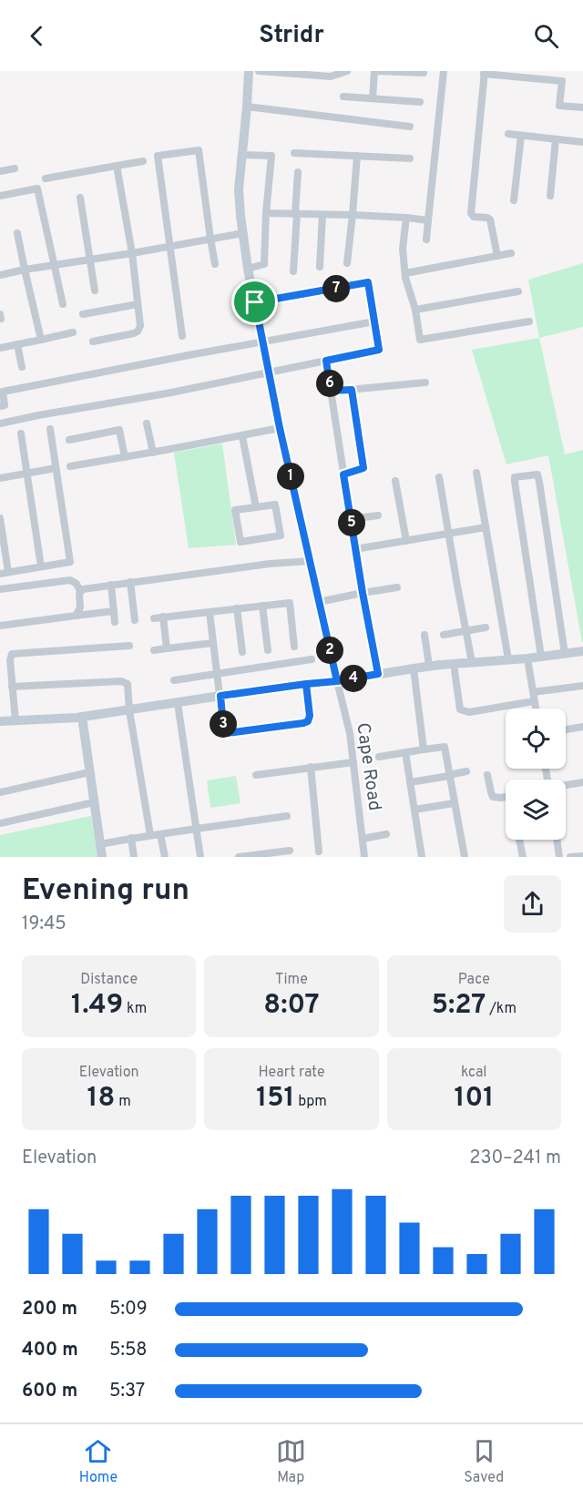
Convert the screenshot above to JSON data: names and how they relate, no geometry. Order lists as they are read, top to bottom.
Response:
{
  "streets": {
    "street": ["Cape Road"]
  },
  "page": {
    "header": "Stridr",
    "pins": [
      "7",
      "6",
      "1",
      "5",
      "2",
      "4",
      "3"
    ],
    "heading": ["Evening run", "19:45"],
    "stats": [
      ["Distance", "1.49 km"],
      ["Time", "8:07"],
      ["Pace", "5:27 /km"],
      ["Elevation", "18 m"],
      ["Heart rate", "151 bpm"],
      ["kcal", "101"]
    ],
    "chart": ["Elevation", "230–241 m"],
    "list": [
      {
        "name": "200 m",
        "note": "5:09"
      },
      {
        "name": "400 m",
        "note": "5:58"
      },
      {
        "name": "600 m",
        "note": "5:37"
      }
    ],
    "tabs": ["Home", "Map", "Saved"]
  }
}
